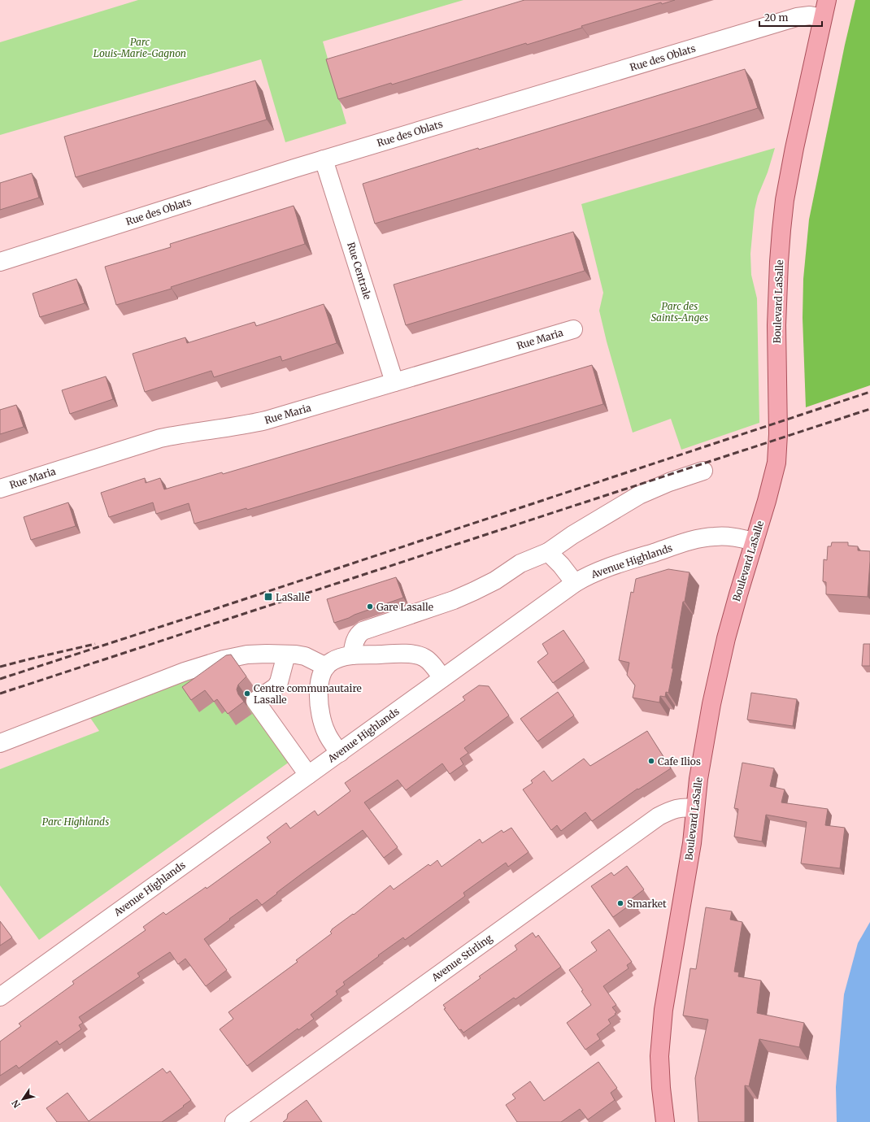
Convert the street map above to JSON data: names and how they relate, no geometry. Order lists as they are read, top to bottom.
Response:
{
  "streets": {
    "main road": ["Boulevard LaSalle"],
    "street": [
      "Rue des Oblats",
      "Rue Centrale",
      "Rue Maria",
      "Avenue Highlands",
      "Avenue Stirling"
    ]
  },
  "crossings": [
    ["Rue des Oblats", "Rue Centrale"],
    ["Rue des Oblats", "Boulevard LaSalle"],
    ["Rue Centrale", "Rue Maria"],
    ["Boulevard LaSalle", "Avenue Highlands"],
    ["Boulevard LaSalle", "Avenue Stirling"]
  ],
  "parks": ["Parc Louis-Marie-Gagnon", "Parc des Saints-Anges", "Parc Highlands"],
  "places": {
    "transit": ["LaSalle"],
    "other": [
      "Gare Lasalle",
      "Centre communautaire Lasalle",
      "Cafe Ilios",
      "Smarket"
    ]
  },
  "scale_bar": "20 m",
  "north": "bottom left"
}
